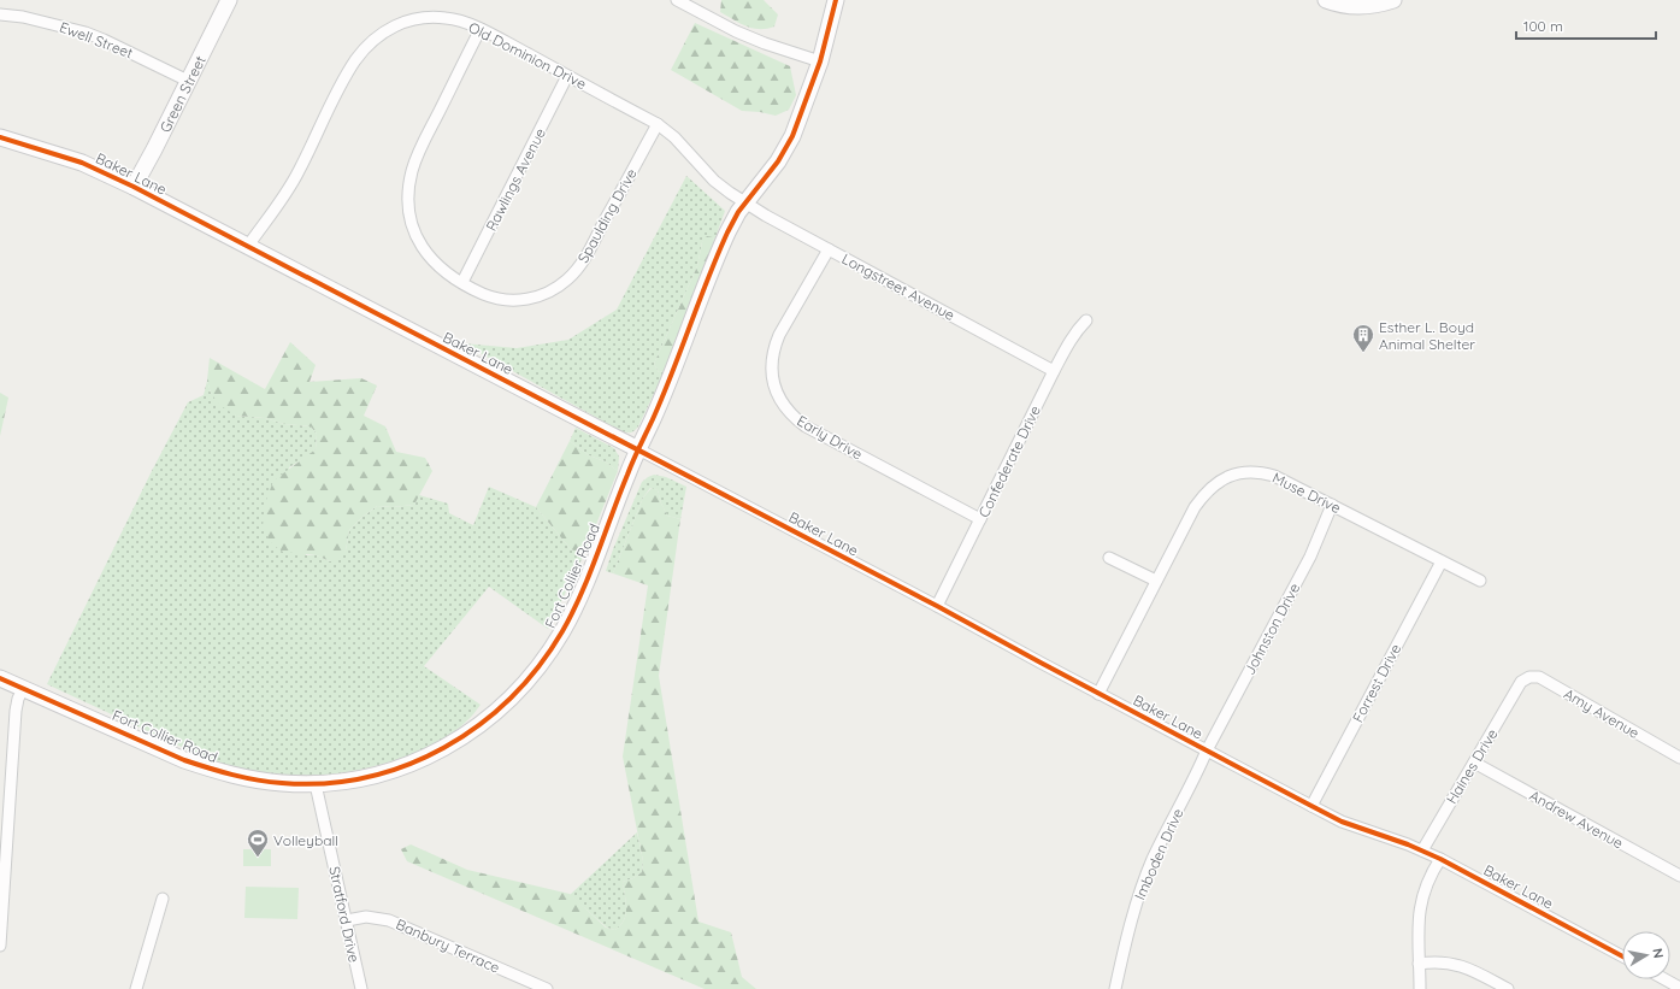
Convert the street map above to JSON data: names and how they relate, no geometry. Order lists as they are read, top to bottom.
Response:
{
  "streets": {
    "street": [
      "Ewell Street",
      "Old Dominion Drive",
      "Green Street",
      "Baker Lane",
      "Rawlings Avenue",
      "Spaulding Drive",
      "Longstreet Avenue",
      "Early Drive",
      "Confederate Drive",
      "Muse Drive",
      "Fort Collier Road",
      "Johnston Drive",
      "Forrest Drive",
      "Amy Avenue",
      "Haines Drive",
      "Andrew Avenue",
      "Imboden Drive",
      "Stratford Drive",
      "Banbury Terrace"
    ]
  },
  "crossings": [
    ["Ewell Street", "Green Street"],
    ["Old Dominion Drive", "Baker Lane"],
    ["Old Dominion Drive", "Rawlings Avenue"],
    ["Old Dominion Drive", "Spaulding Drive"],
    ["Old Dominion Drive", "Longstreet Avenue"],
    ["Old Dominion Drive", "Fort Collier Road"],
    ["Green Street", "Baker Lane"],
    ["Baker Lane", "Confederate Drive"],
    ["Baker Lane", "Muse Drive"],
    ["Baker Lane", "Fort Collier Road"],
    ["Baker Lane", "Johnston Drive"],
    ["Baker Lane", "Forrest Drive"],
    ["Baker Lane", "Haines Drive"],
    ["Baker Lane", "Imboden Drive"],
    ["Rawlings Avenue", "Spaulding Drive"],
    ["Longstreet Avenue", "Early Drive"],
    ["Longstreet Avenue", "Confederate Drive"],
    ["Longstreet Avenue", "Fort Collier Road"],
    ["Early Drive", "Confederate Drive"],
    ["Muse Drive", "Johnston Drive"],
    ["Muse Drive", "Forrest Drive"],
    ["Fort Collier Road", "Stratford Drive"],
    ["Johnston Drive", "Imboden Drive"],
    ["Amy Avenue", "Haines Drive"],
    ["Haines Drive", "Andrew Avenue"],
    ["Stratford Drive", "Banbury Terrace"]
  ],
  "places": {
    "building": ["Esther L. Boyd Animal Shelter"],
    "sports": ["Volleyball"]
  },
  "scale_bar": "100 m",
  "north": "right"
}
